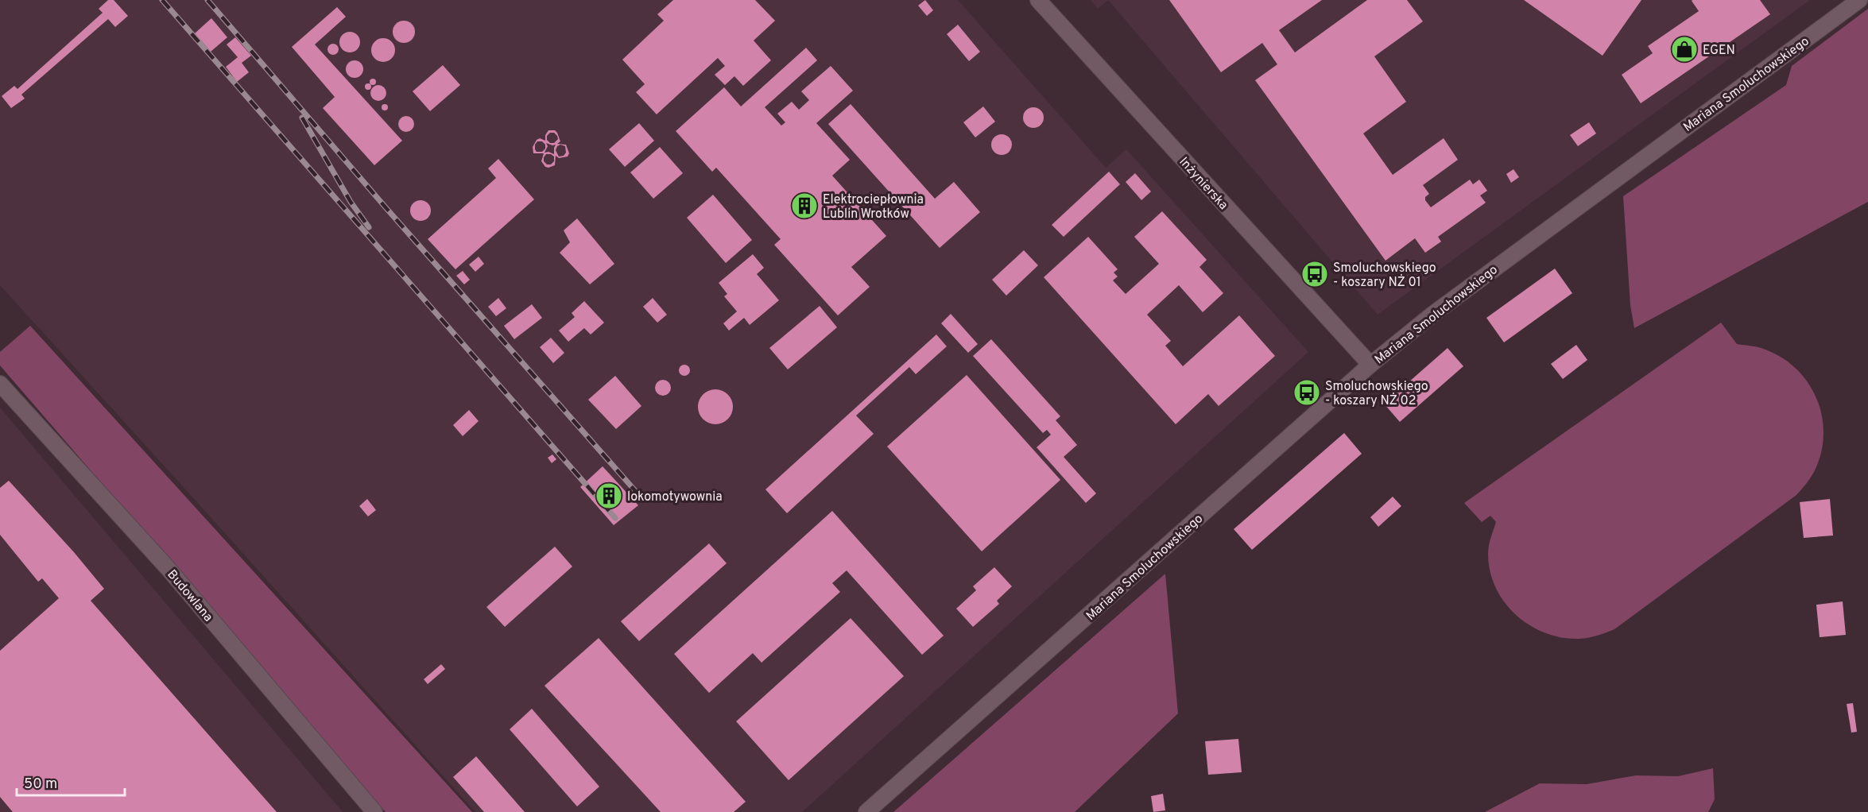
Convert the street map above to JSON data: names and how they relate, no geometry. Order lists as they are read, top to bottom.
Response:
{
  "streets": {
    "street": ["Mariana Smoluchowskiego", "Inżynierska", "Budowlana"]
  },
  "crossings": [
    ["Mariana Smoluchowskiego", "Inżynierska"]
  ],
  "places": {
    "shop": ["EGEN"],
    "building": ["Elektrociepłownia Lublin Wrotków", "lokomotywownia"],
    "bus stop": ["Smoluchowskiego - koszary NŻ 01", "Smoluchowskiego - koszary NŻ 02"]
  },
  "scale_bar": "50 m"
}
